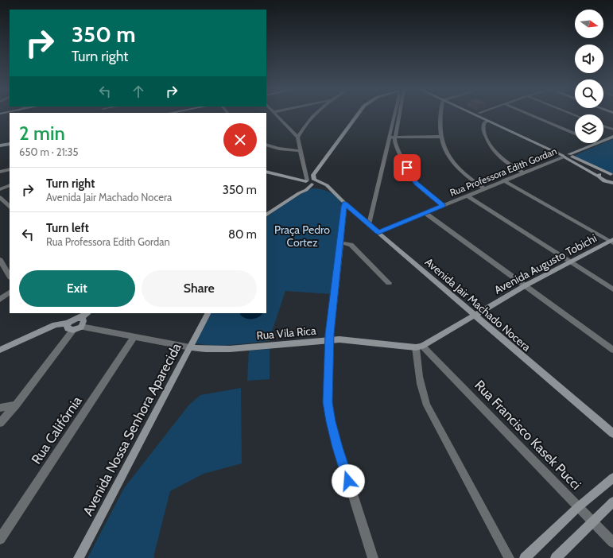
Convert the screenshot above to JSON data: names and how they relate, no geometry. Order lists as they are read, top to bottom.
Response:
{
  "streets": {
    "street": [
      "Rua Professora Edith Gordan",
      "Avenida Augusto Tobichi",
      "Avenida Jair Machado Nocera",
      "Rua Vila Rica",
      "Avenida Nossa Senhora Aparecida",
      "Rua Califórnia",
      "Rua Francisco Kasek Pucci"
    ]
  },
  "crossings": [
    ["Rua Professora Edith Gordan", "Avenida Jair Machado Nocera"],
    ["Avenida Augusto Tobichi", "Avenida Jair Machado Nocera"],
    ["Avenida Augusto Tobichi", "Rua Vila Rica"],
    ["Avenida Augusto Tobichi", "Rua Francisco Kasek Pucci"],
    ["Rua Vila Rica", "Avenida Nossa Senhora Aparecida"],
    ["Rua Vila Rica", "Rua Francisco Kasek Pucci"]
  ],
  "parks": ["Praça Pedro Cortez"],
  "north": "right",
  "page": {
    "turn": ["350 m", "Turn right"],
    "heading": ["2 min", "650 m · 21:35"],
    "list": [
      {
        "name": "Turn right",
        "note": "Avenida Jair Machado Nocera",
        "value": "350 m"
      },
      {
        "name": "Turn left",
        "note": "Rua Professora Edith Gordan",
        "value": "80 m"
      }
    ],
    "buttons": ["Exit", "Share"]
  }
}
